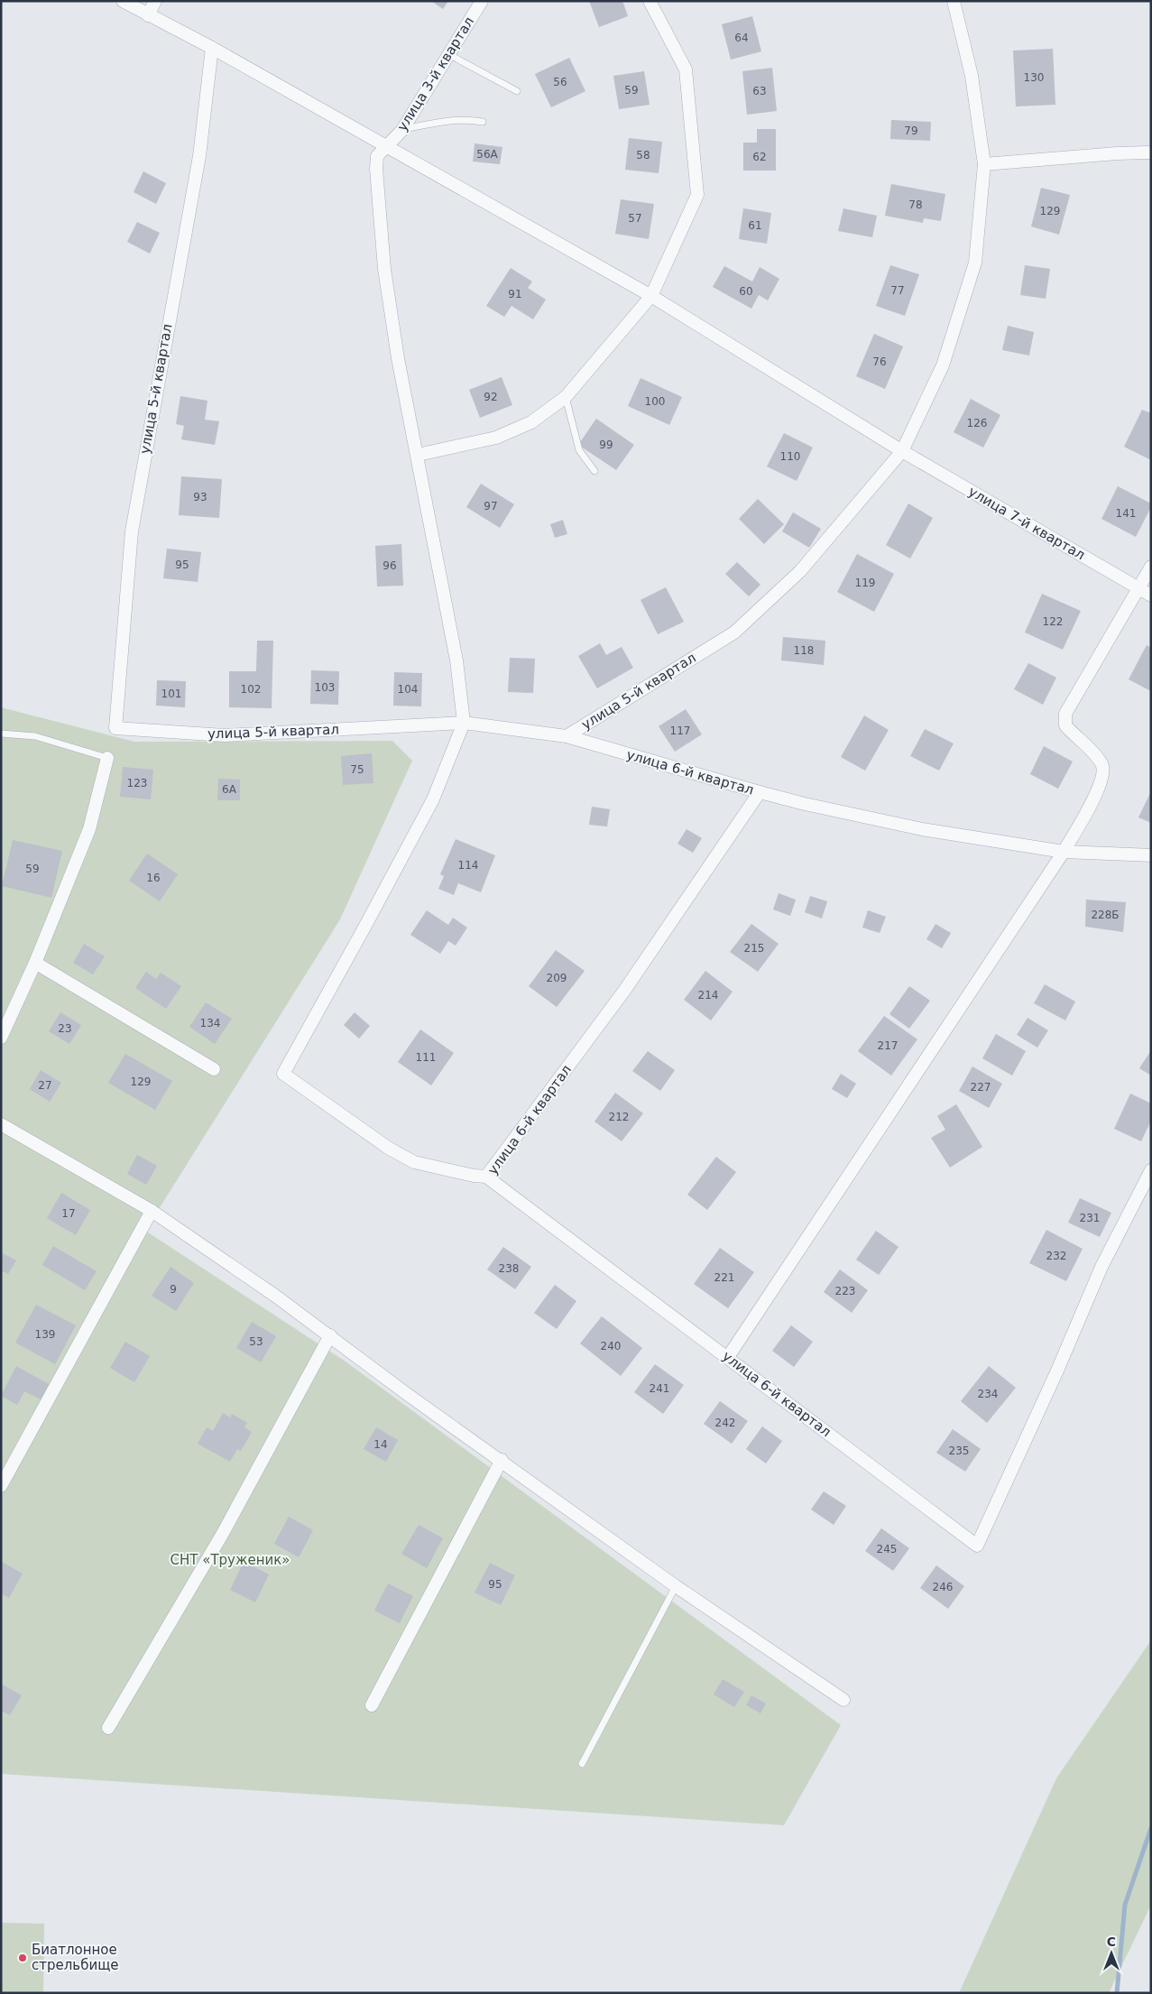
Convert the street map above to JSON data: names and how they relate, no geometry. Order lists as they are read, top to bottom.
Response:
{
  "streets": {
    "street": [
      "улица 3-й квартал",
      "улица 5-й квартал",
      "улица 7-й квартал",
      "улица 6-й квартал"
    ]
  },
  "crossings": [
    ["улица 3-й квартал", "улица 5-й квартал"],
    ["улица 3-й квартал", "улица 7-й квартал"],
    ["улица 5-й квартал", "улица 7-й квартал"],
    ["улица 5-й квартал", "улица 6-й квартал"]
  ],
  "parks": ["СНТ «Труженик»"],
  "places": ["Биатлонное стрельбище"],
  "house_numbers": [
    "64",
    "130",
    "56",
    "59",
    "63",
    "79",
    "56А",
    "58",
    "62",
    "78",
    "129",
    "57",
    "61",
    "77",
    "60",
    "91",
    "76",
    "92",
    "100",
    "126",
    "99",
    "110",
    "93",
    "97",
    "141",
    "95",
    "96",
    "119",
    "122",
    "118",
    "103",
    "102",
    "104",
    "101",
    "117",
    "75",
    "123",
    "6А",
    "114",
    "59",
    "16",
    "228Б",
    "215",
    "209",
    "214",
    "134",
    "23",
    "217",
    "111",
    "129",
    "27",
    "227",
    "212",
    "17",
    "231",
    "232",
    "238",
    "221",
    "9",
    "223",
    "139",
    "53",
    "240",
    "241",
    "234",
    "242",
    "14",
    "235",
    "245",
    "95",
    "246"
  ],
  "north": "top"
}
